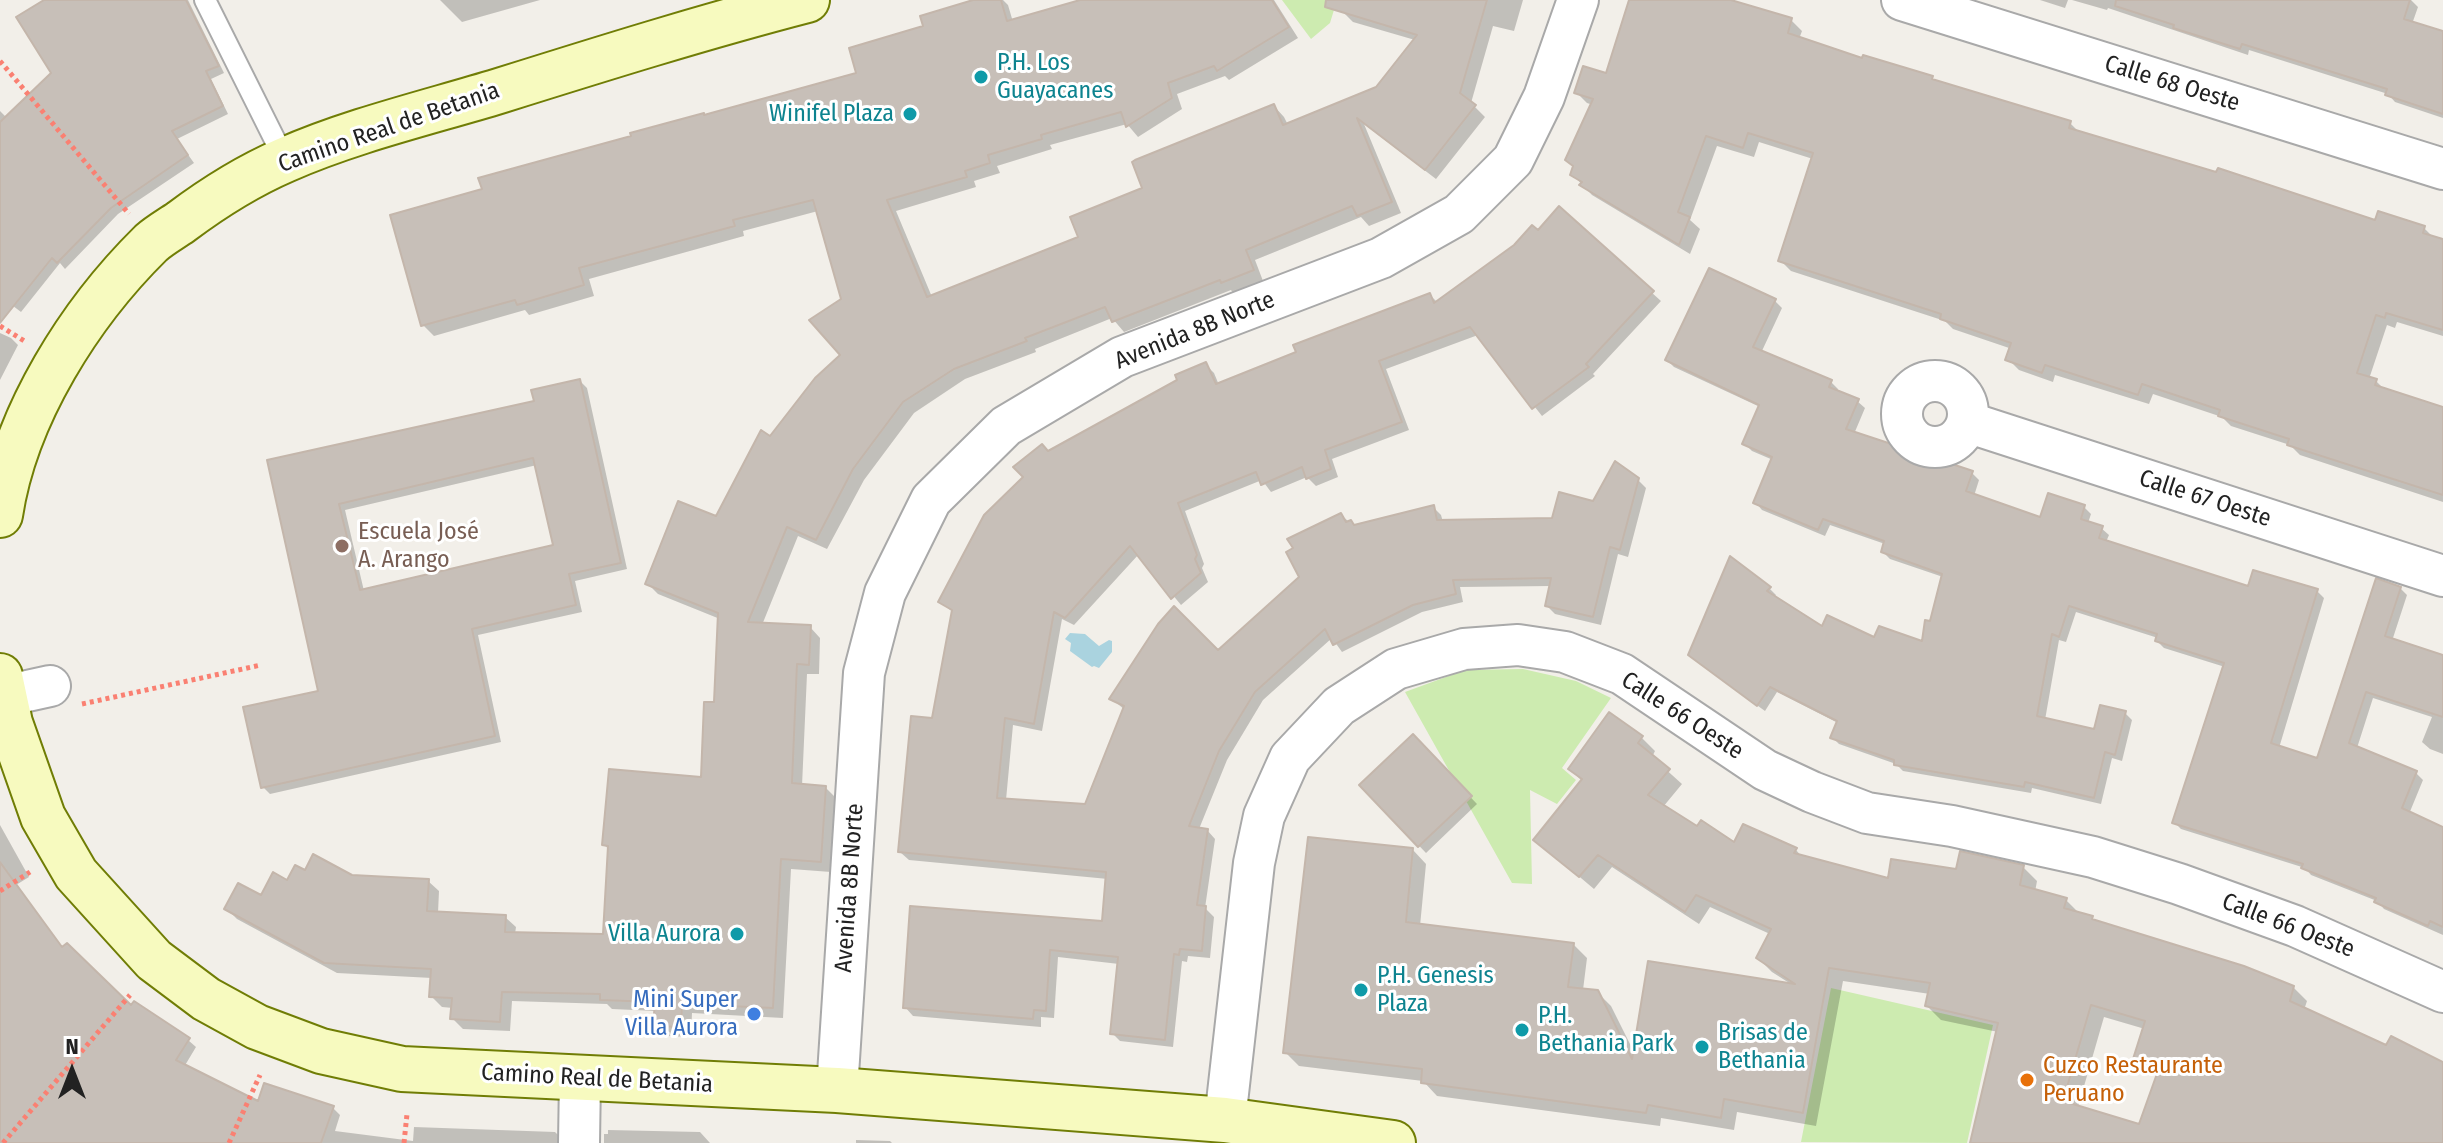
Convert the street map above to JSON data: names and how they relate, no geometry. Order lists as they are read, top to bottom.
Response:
{
  "streets": {
    "street": [
      "Calle 68 Oeste",
      "Camino Real de Betania",
      "Avenida 8B Norte",
      "Calle 67 Oeste",
      "Calle 66 Oeste"
    ]
  },
  "crossings": [
    ["Camino Real de Betania", "Avenida 8B Norte"],
    ["Camino Real de Betania", "Calle 66 Oeste"]
  ],
  "places": [
    "P.H. Los Guayacanes",
    "Winifel Plaza",
    "Escuela José A. Arango",
    "Villa Aurora",
    "P.H. Genesis Plaza",
    "Mini Super Villa Aurora",
    "P.H. Bethania Park",
    "Brisas de Bethania",
    "Cuzco Restaurante Peruano"
  ],
  "north": "top"
}
